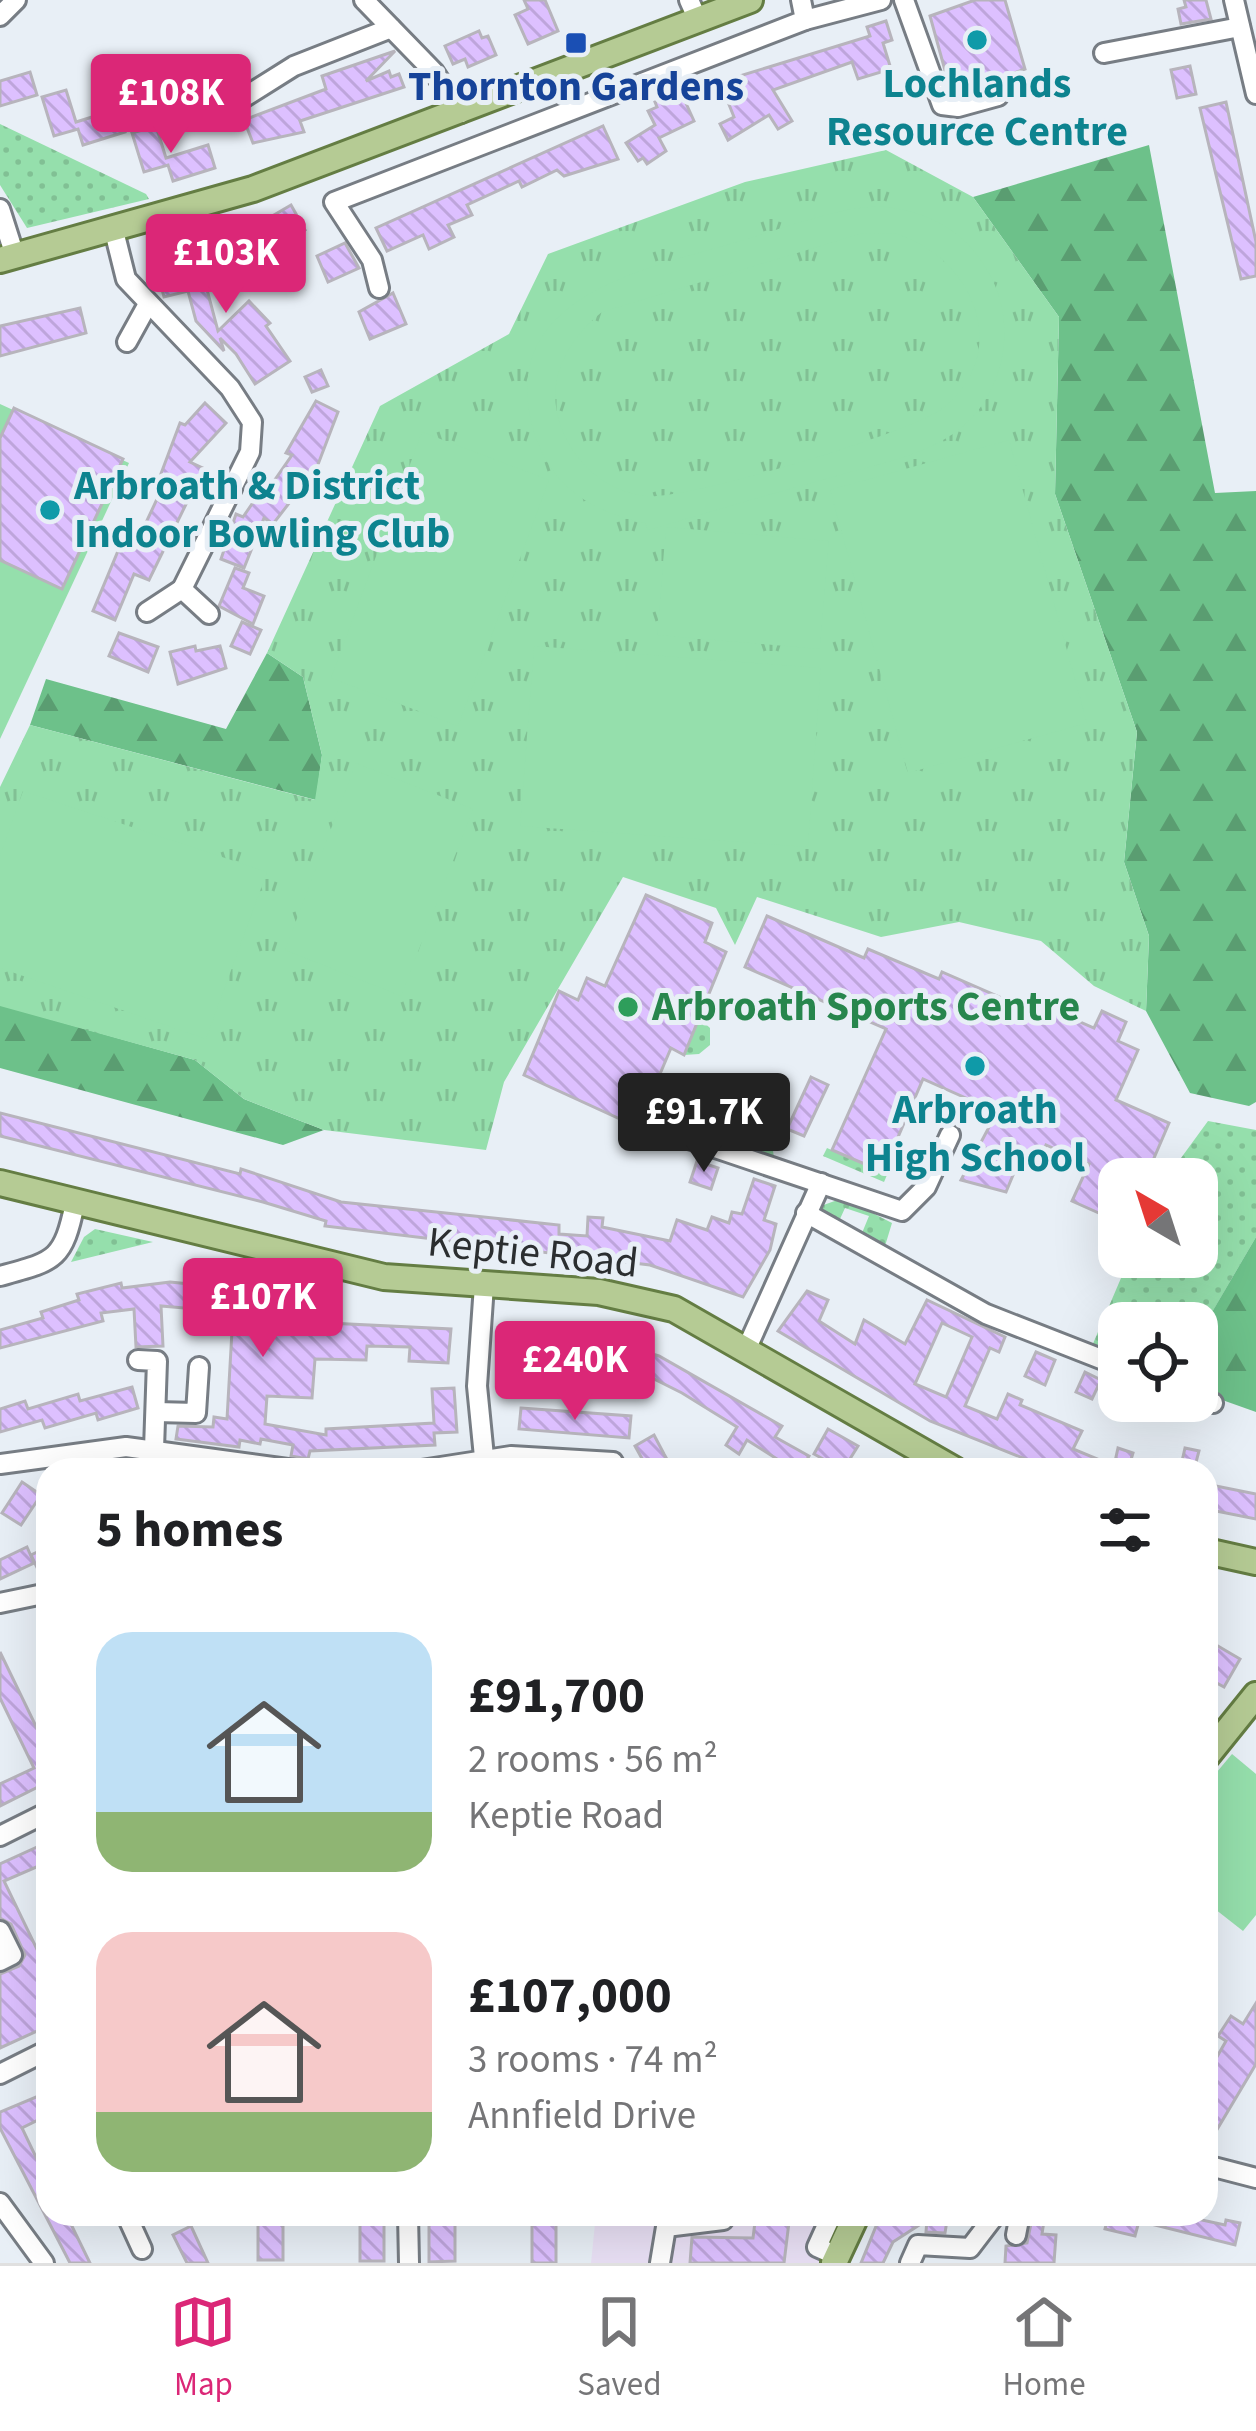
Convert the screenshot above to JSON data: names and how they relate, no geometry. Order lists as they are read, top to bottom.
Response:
{
  "streets": {
    "main road": ["Keptie Road"]
  },
  "places": {
    "other": [
      "Lochlands Resource Centre",
      "Arbroath & District Indoor Bowling Club",
      "Arbroath Sports Centre",
      "Arbroath High School"
    ],
    "transit": ["Thornton Gardens"]
  },
  "north": "top left",
  "page": {
    "price": [
      "£108K",
      "£103K",
      "£91.7K",
      "£107K",
      "£240K"
    ],
    "heading": "5 homes",
    "list": [
      {
        "name": "£91,700",
        "note": "2 rooms · 56 m² · Keptie Road"
      },
      {
        "name": "£107,000",
        "note": "3 rooms · 74 m² · Annfield Drive"
      }
    ],
    "tabs": ["Map", "Saved", "Home"]
  }
}
